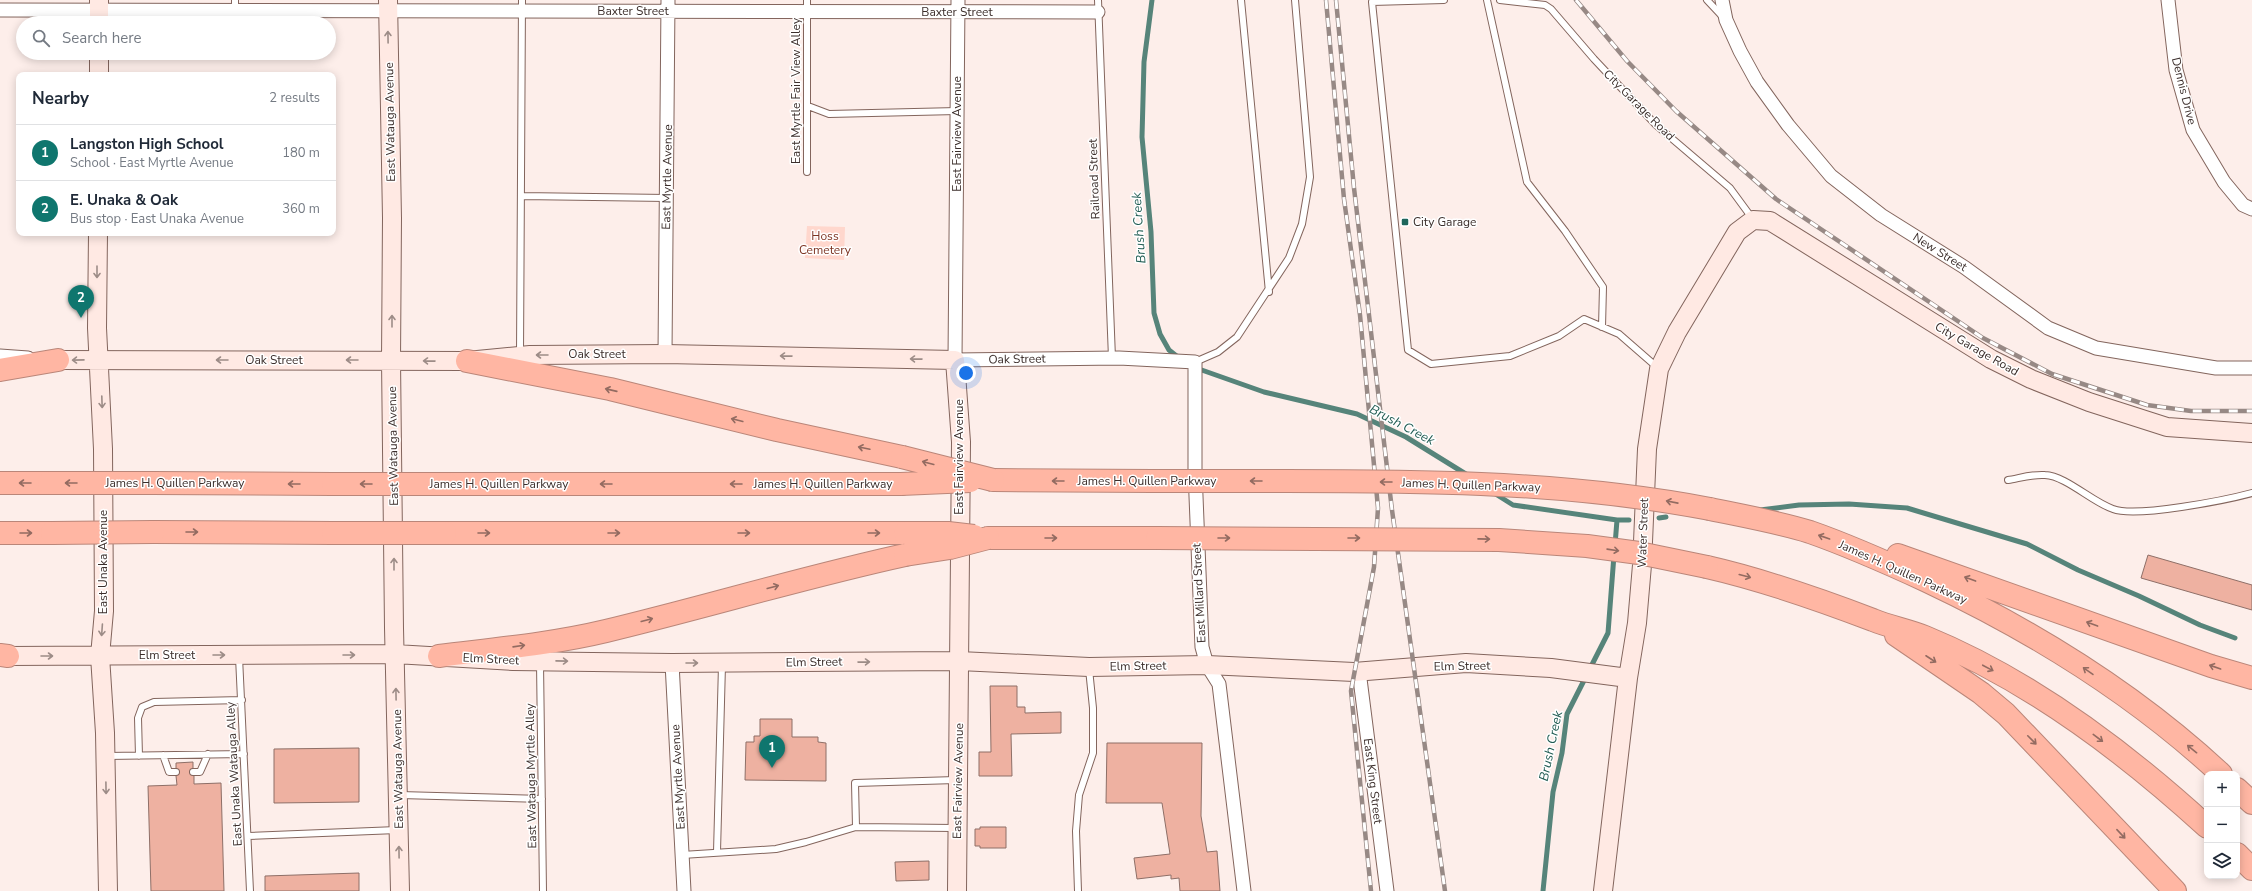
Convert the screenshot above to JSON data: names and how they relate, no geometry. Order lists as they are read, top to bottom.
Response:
{
  "streets": {
    "highway": ["James H. Quillen Parkway"],
    "street": [
      "Baxter Street",
      "Dennis Drive",
      "City Garage Road",
      "East Watauga Avenue",
      "East Fairview Avenue",
      "East Myrtle Avenue",
      "New Street",
      "Oak Street",
      "Water Street",
      "East Unaka Avenue",
      "East Millard Street",
      "Elm Street",
      "East King Street"
    ],
    "lane": [
      "East Myrtle Fair View Alley",
      "Railroad Street",
      "East Unaka Watauga Alley",
      "East Watauga Myrtle Alley"
    ]
  },
  "crossings": [
    ["Baxter Street", "East Myrtle Fair View Alley"],
    ["Baxter Street", "East Watauga Avenue"],
    ["Baxter Street", "East Fairview Avenue"],
    ["Baxter Street", "East Myrtle Avenue"],
    ["Baxter Street", "Railroad Street"],
    ["City Garage Road", "Water Street"],
    ["East Watauga Avenue", "Oak Street"],
    ["East Watauga Avenue", "Elm Street"],
    ["East Fairview Avenue", "Oak Street"],
    ["East Fairview Avenue", "Elm Street"],
    ["East Myrtle Avenue", "Oak Street"],
    ["East Myrtle Avenue", "Elm Street"],
    ["Railroad Street", "Oak Street"],
    ["Oak Street", "East Unaka Avenue"],
    ["Oak Street", "East Millard Street"],
    ["Water Street", "Elm Street"],
    ["East Unaka Avenue", "Elm Street"],
    ["East Millard Street", "Elm Street"],
    ["Elm Street", "East Unaka Watauga Alley"],
    ["Elm Street", "East Watauga Myrtle Alley"],
    ["Elm Street", "East King Street"]
  ],
  "one_way": [
    "East Watauga Avenue",
    "Oak Street",
    "East Unaka Avenue",
    "Elm Street"
  ],
  "water": ["Brush Creek"],
  "parks": ["Hoss Cemetery"],
  "places": {
    "transit": ["City Garage"]
  },
  "page": {
    "search": "Search here",
    "heading": ["Nearby", "2 results"],
    "list": [
      {
        "mark": "1",
        "name": "Langston High School",
        "note": "School · East Myrtle Avenue",
        "value": "180 m"
      },
      {
        "mark": "2",
        "name": "E. Unaka & Oak",
        "note": "Bus stop · East Unaka Avenue",
        "value": "360 m"
      }
    ],
    "pins": ["2", "1"],
    "map_buttons": ["+", "−"]
  }
}
